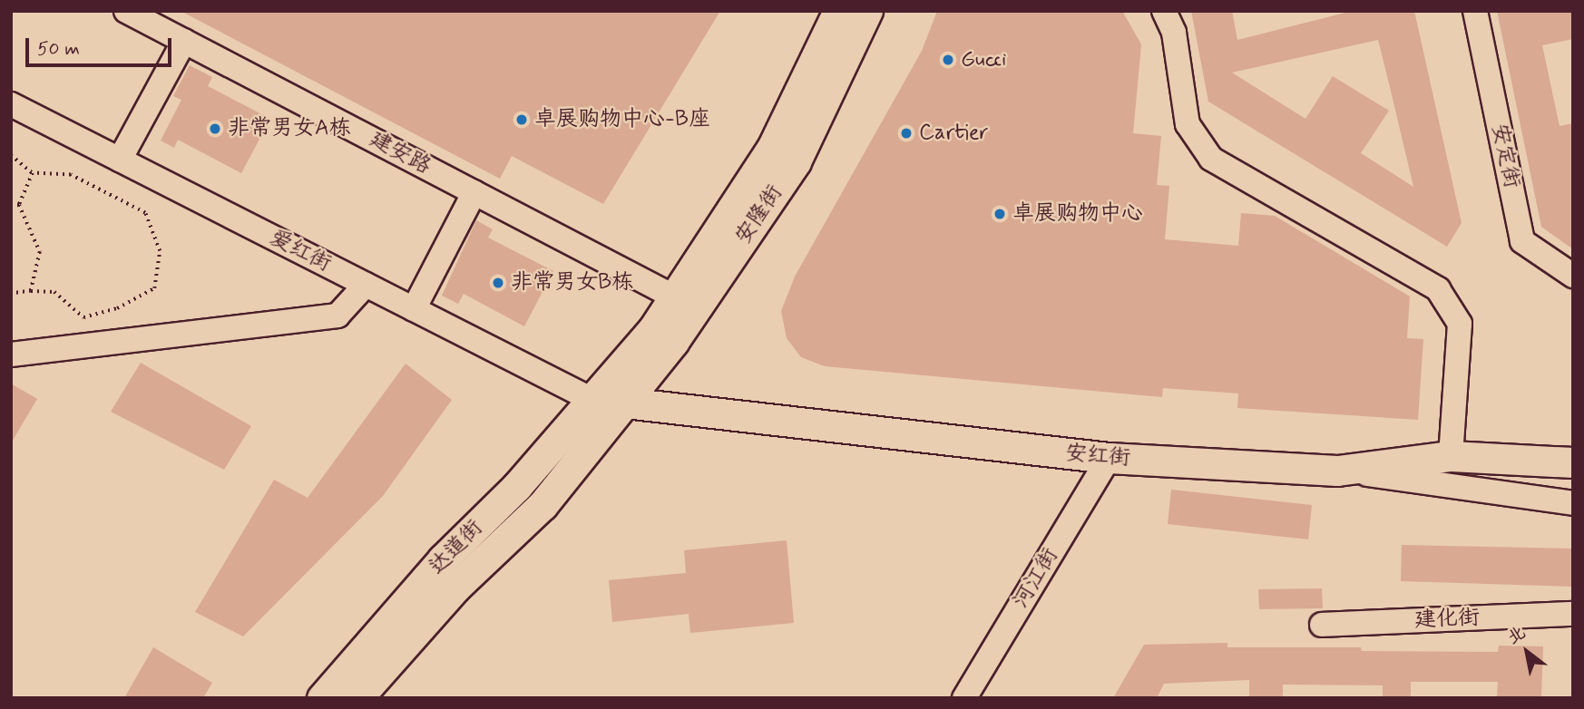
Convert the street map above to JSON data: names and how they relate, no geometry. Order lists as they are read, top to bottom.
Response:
{
  "streets": {
    "main road": ["安隆街", "安红街", "达道街"],
    "street": [
      "建安路",
      "安定街",
      "爱红街",
      "河江街",
      "建化街"
    ]
  },
  "crossings": [
    ["建安路", "安隆街"],
    ["安隆街", "爱红街"],
    ["安隆街", "安红街"],
    ["安隆街", "达道街"],
    ["爱红街", "达道街"],
    ["安红街", "达道街"],
    ["安红街", "河江街"]
  ],
  "places": [
    "Gucci",
    "卓展购物中心-B座",
    "非常男女A栋",
    "Cartier",
    "卓展购物中心",
    "非常男女B栋"
  ],
  "scale_bar": "50 m",
  "north": "top left"
}
